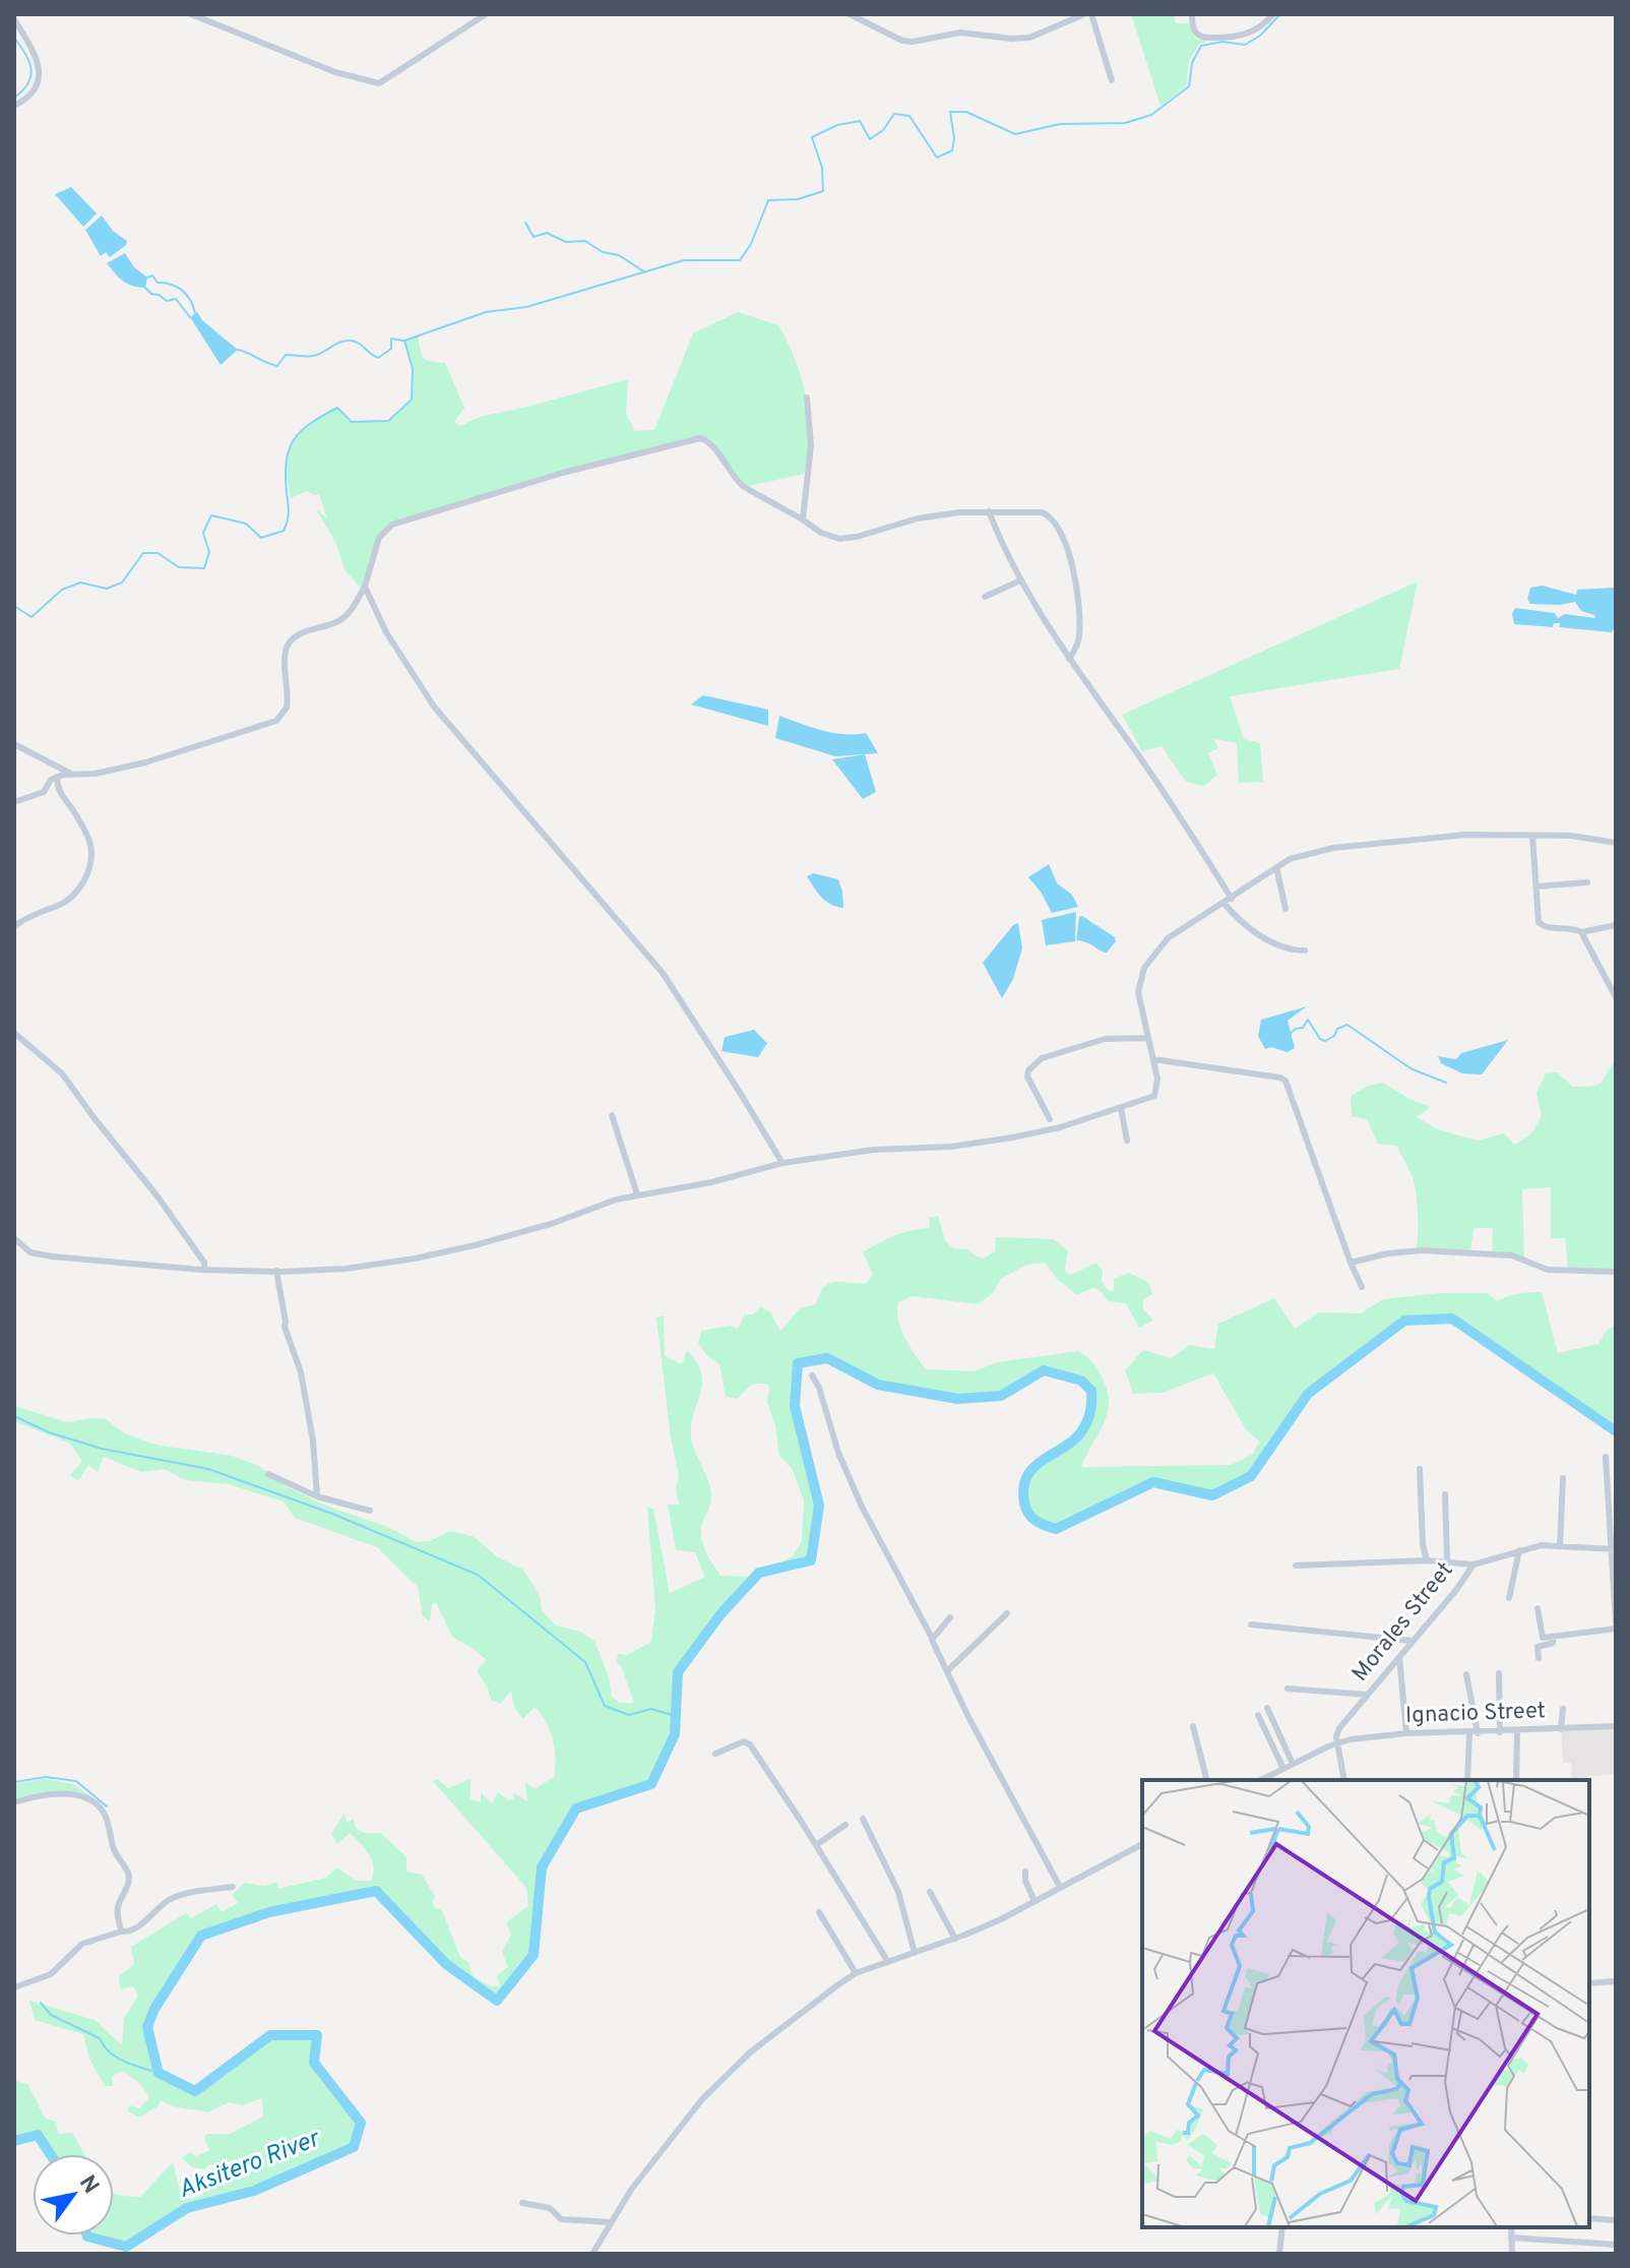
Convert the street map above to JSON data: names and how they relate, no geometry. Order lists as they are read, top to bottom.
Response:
{
  "streets": {
    "street": ["Morales Street", "Ignacio Street"]
  },
  "crossings": [
    ["Morales Street", "Ignacio Street"]
  ],
  "water": ["Aksitero River"],
  "north": "top right"
}
